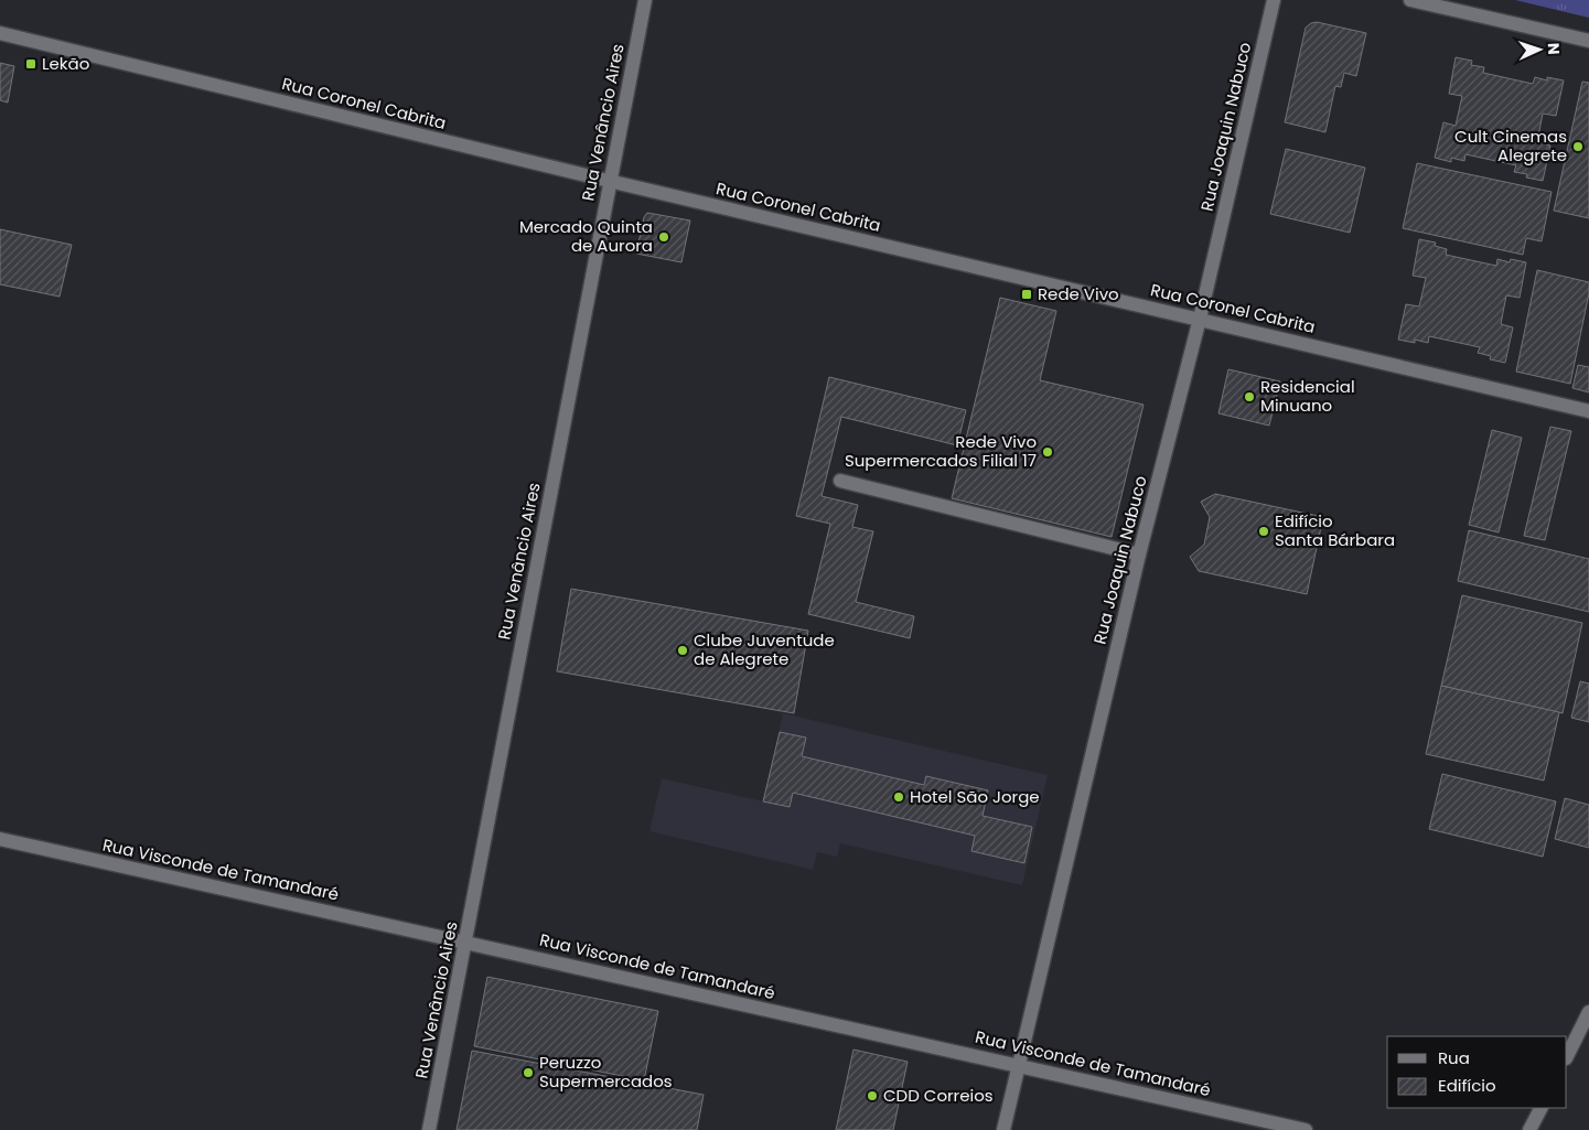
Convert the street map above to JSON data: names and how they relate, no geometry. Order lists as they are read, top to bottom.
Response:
{
  "streets": {
    "street": [
      "Rua Coronel Cabrita",
      "Rua Venâncio Aires",
      "Rua Joaquin Nabuco",
      "Rua Visconde de Tamandaré"
    ]
  },
  "crossings": [
    ["Rua Coronel Cabrita", "Rua Venâncio Aires"],
    ["Rua Coronel Cabrita", "Rua Joaquin Nabuco"],
    ["Rua Venâncio Aires", "Rua Visconde de Tamandaré"],
    ["Rua Joaquin Nabuco", "Rua Visconde de Tamandaré"]
  ],
  "places": {
    "transit": ["Lekão", "Rede Vivo"],
    "other": [
      "Cult Cinemas Alegrete",
      "Mercado Quinta de Aurora",
      "Residencial Minuano",
      "Rede Vivo Supermercados Filial 17",
      "Edifício Santa Bárbara",
      "Clube Juventude de Alegrete",
      "Hotel São Jorge",
      "Peruzzo Supermercados",
      "CDD Correios"
    ]
  },
  "legend": ["Rua", "Edifício"],
  "north": "right"
}
